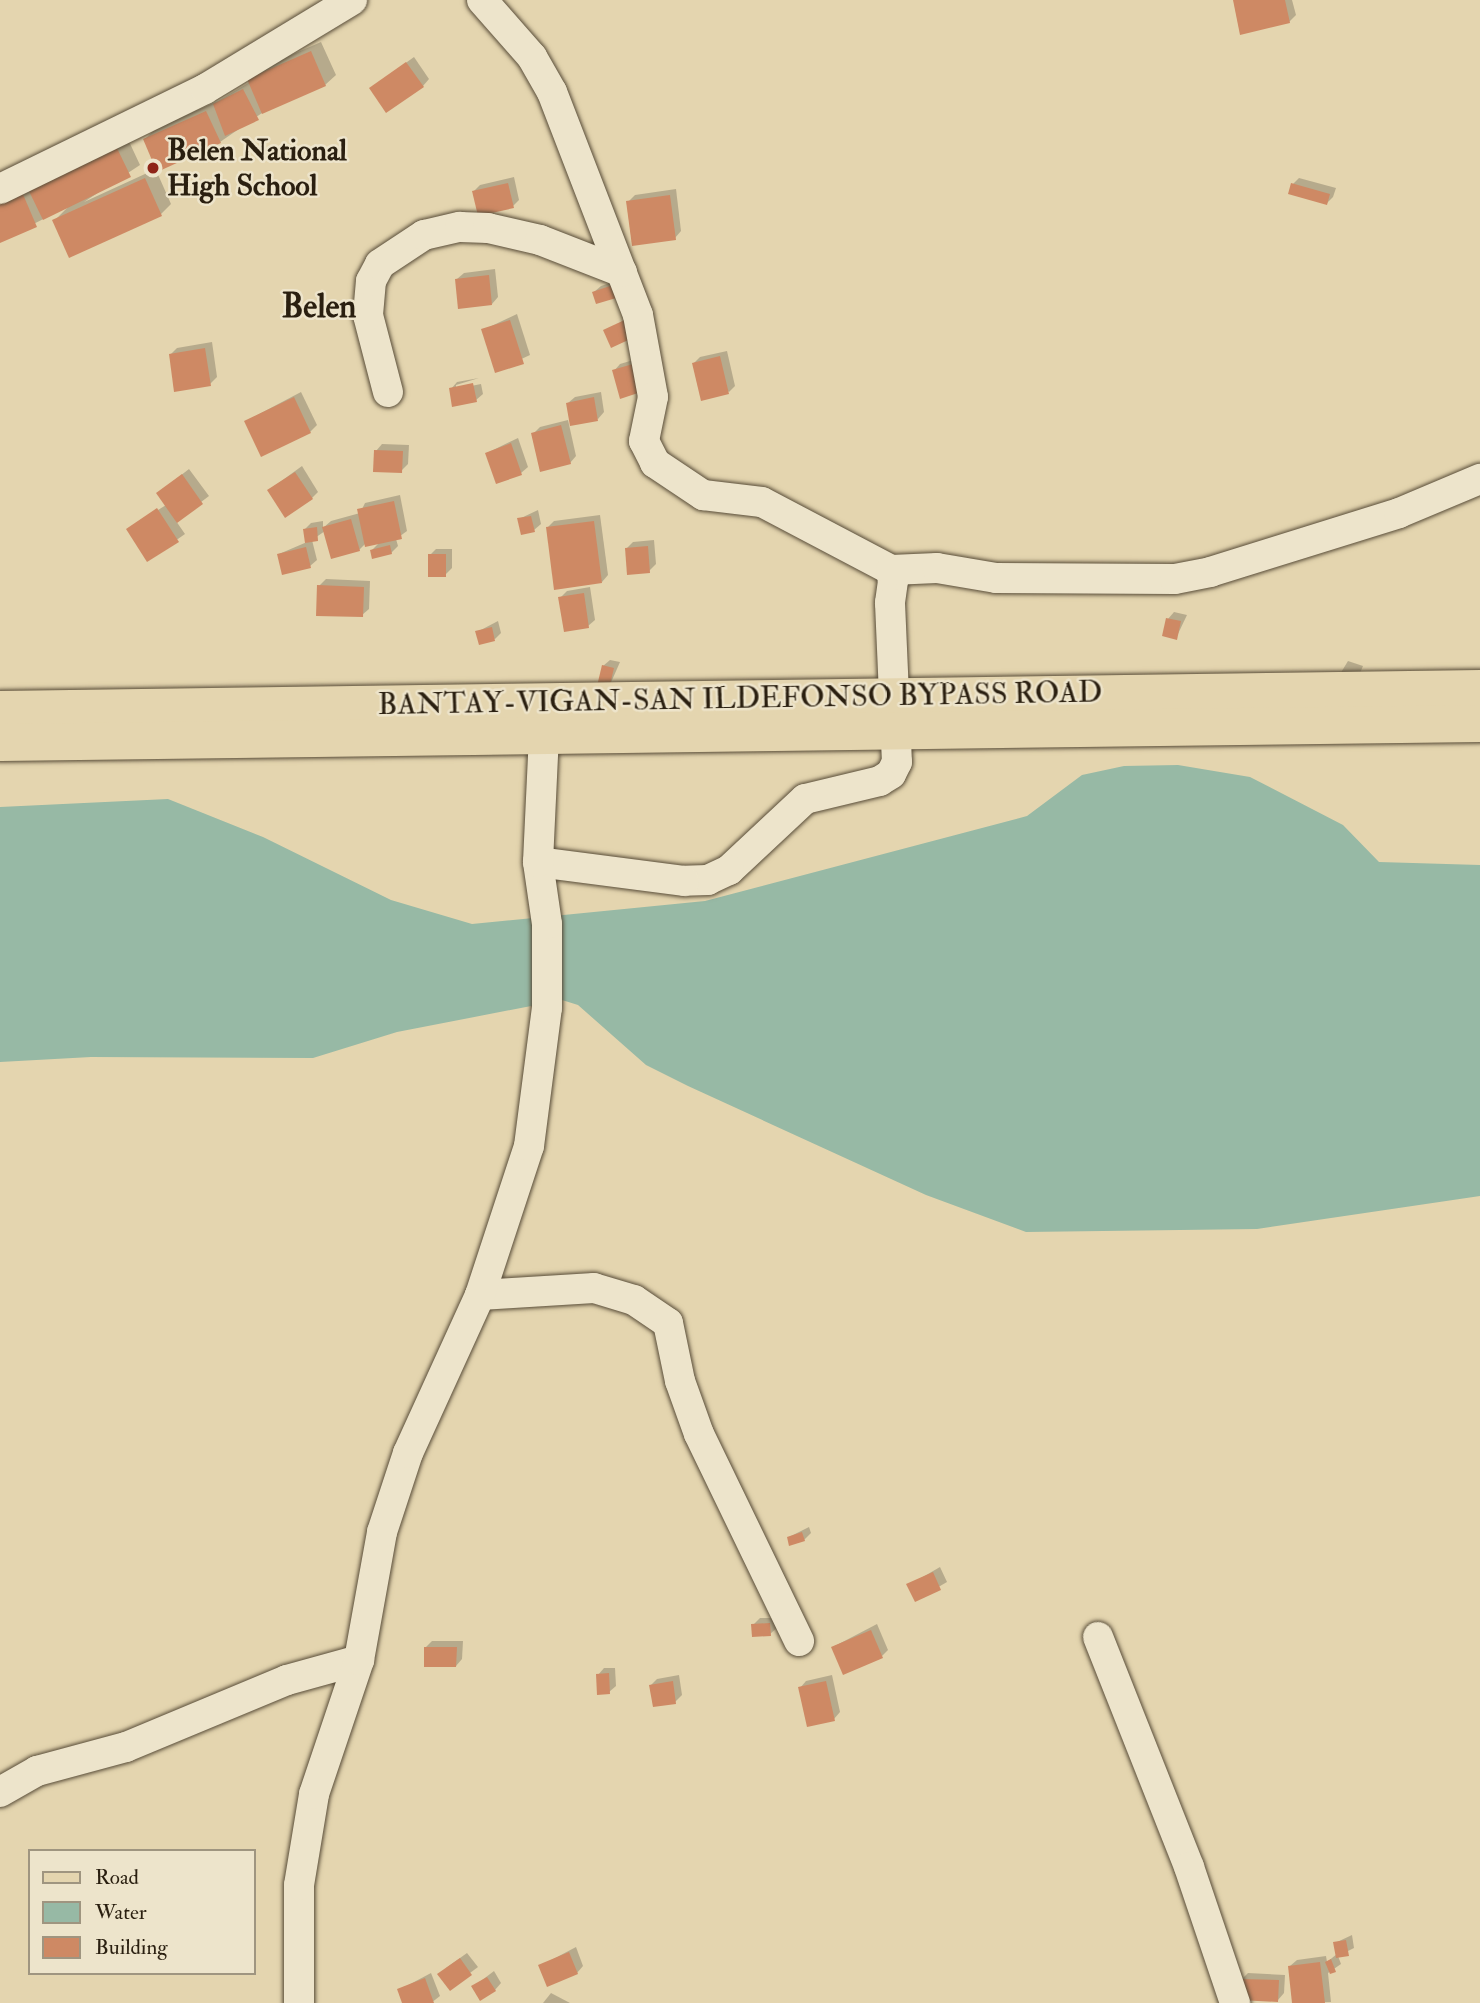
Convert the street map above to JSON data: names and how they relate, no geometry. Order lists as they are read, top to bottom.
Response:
{
  "streets": {
    "main road": ["BANTAY-VIGAN-SAN ILDEFONSO BYPASS ROAD"]
  },
  "districts": ["Belen"],
  "places": ["Belen National High School"],
  "legend": ["Road", "Water", "Building"]
}
